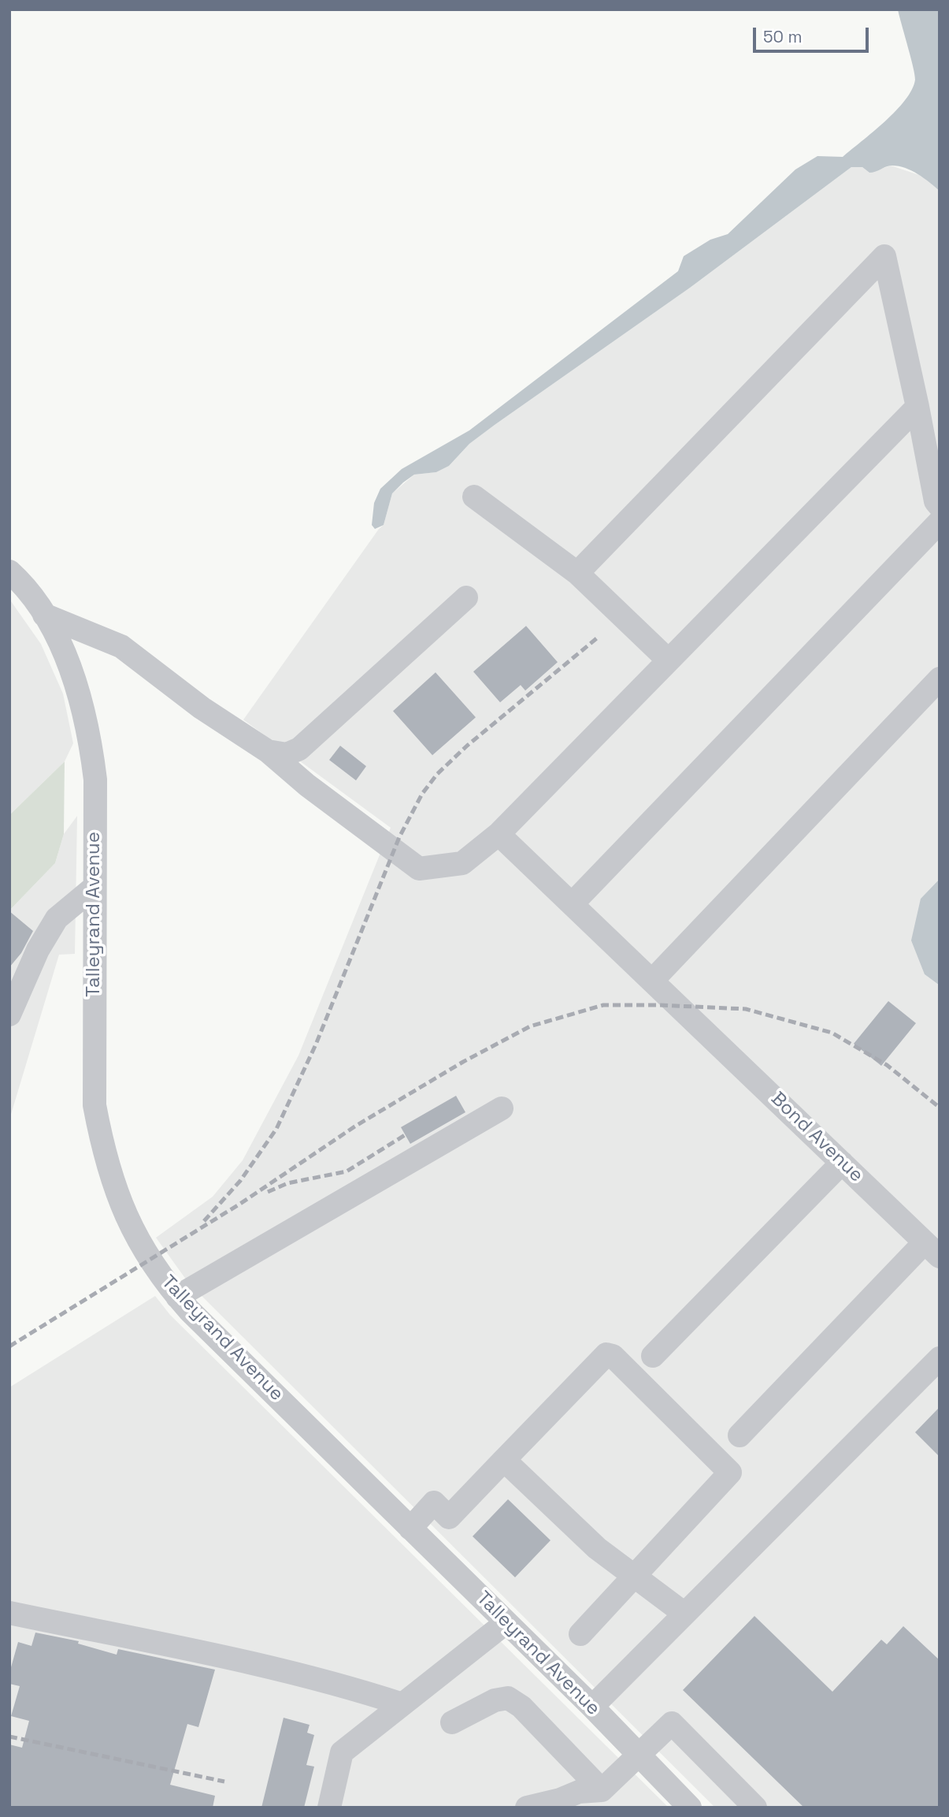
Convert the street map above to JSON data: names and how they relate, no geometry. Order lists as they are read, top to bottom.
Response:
{
  "streets": {
    "street": ["Talleyrand Avenue", "Bond Avenue"]
  },
  "scale_bar": "50 m"
}
